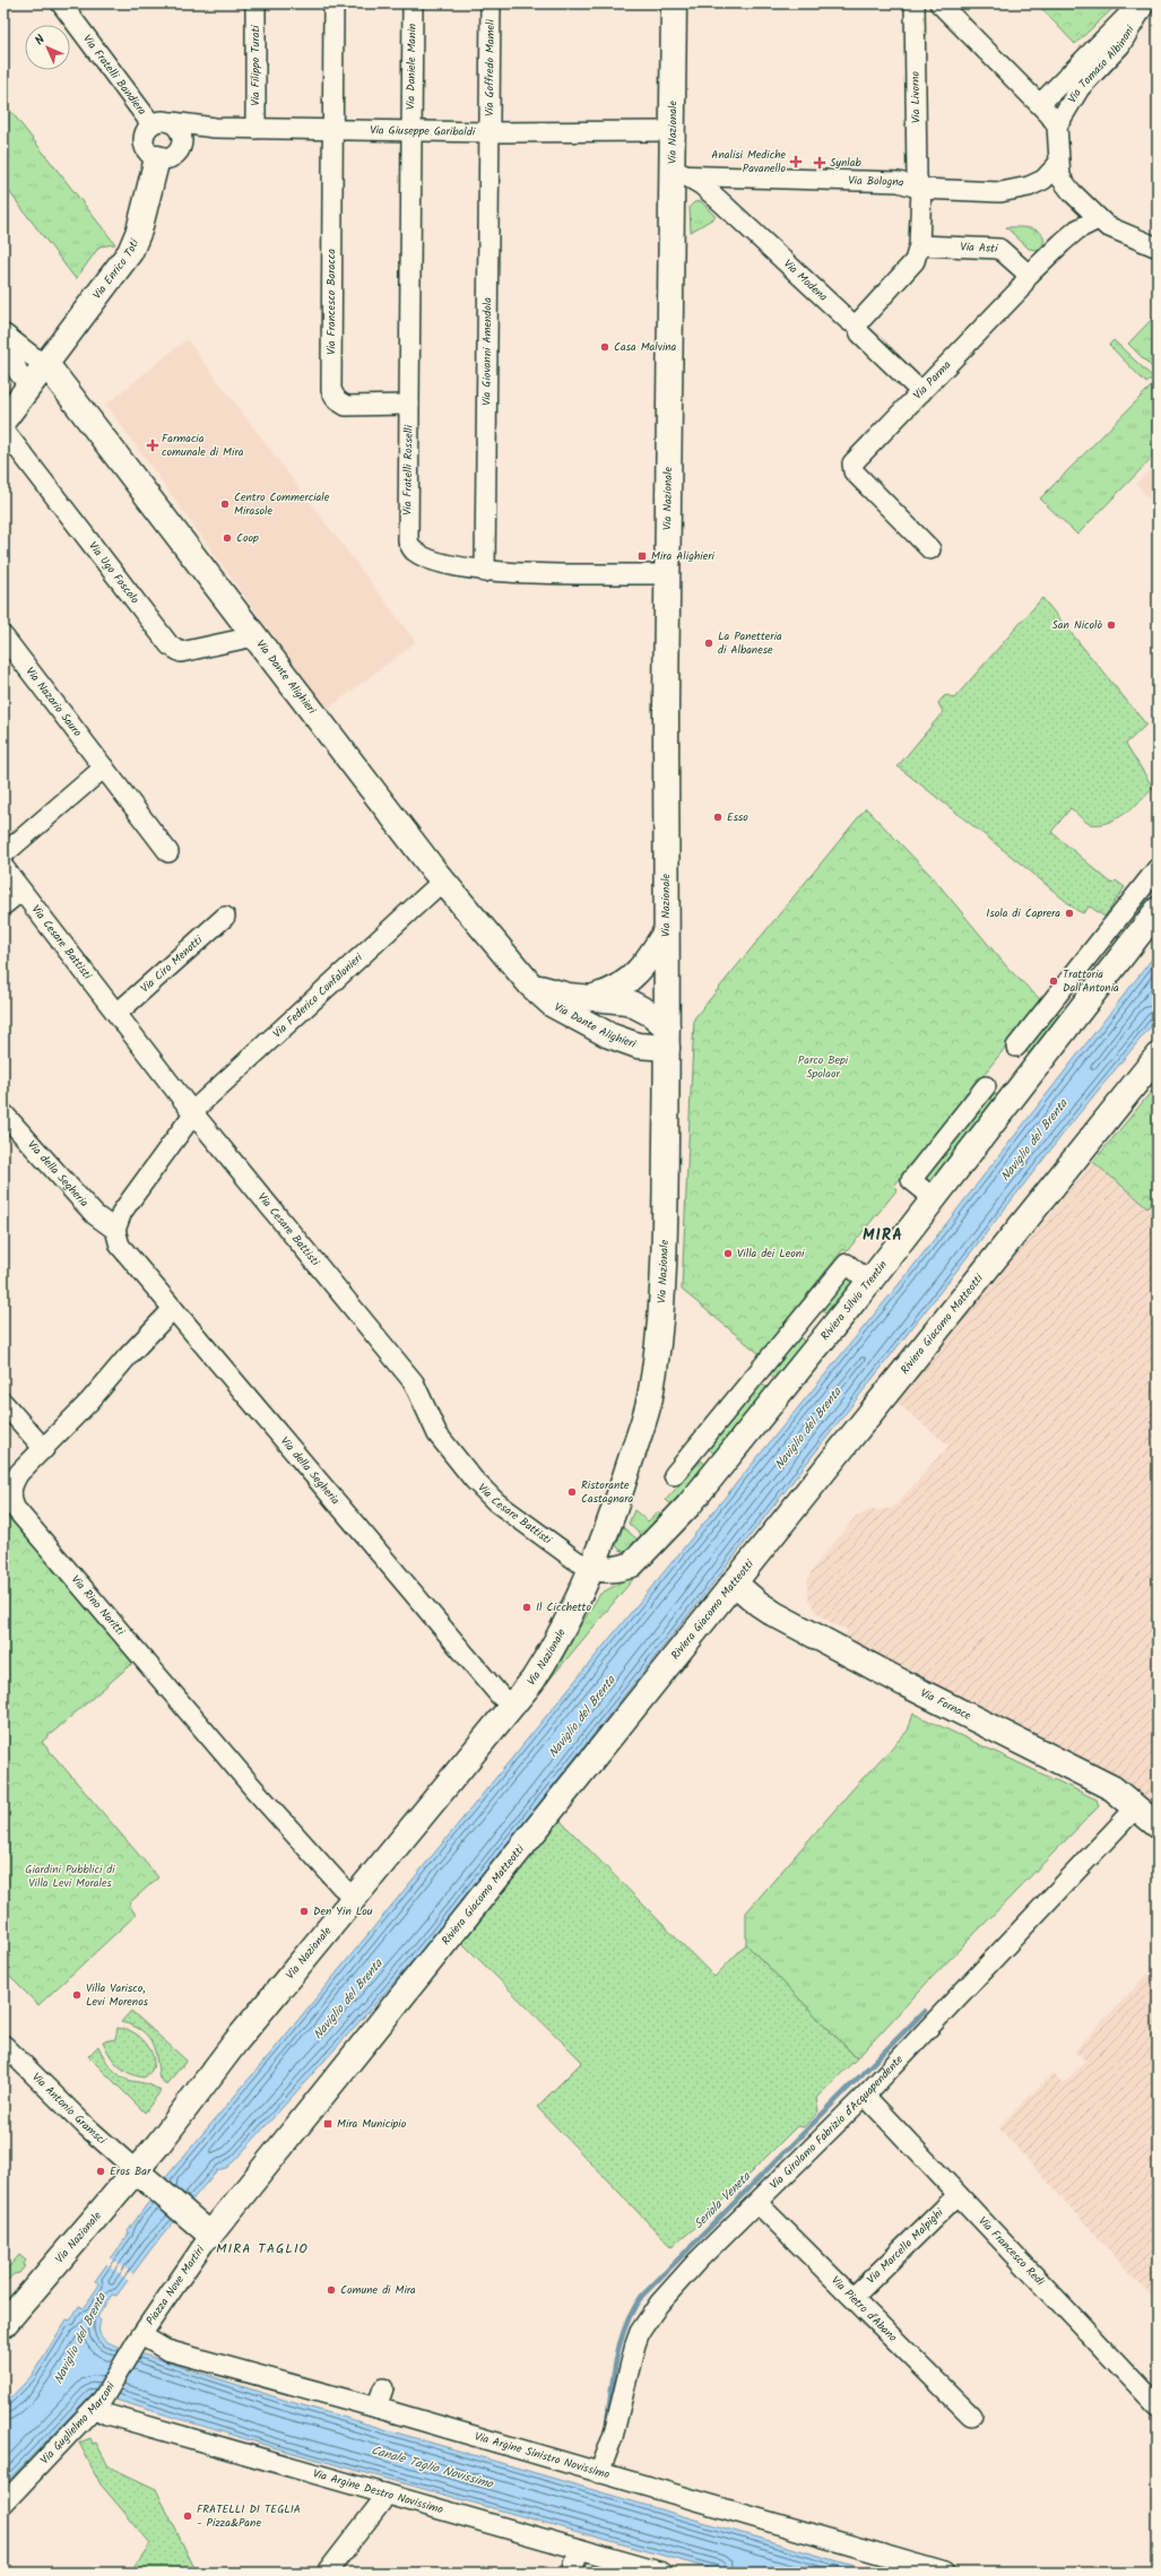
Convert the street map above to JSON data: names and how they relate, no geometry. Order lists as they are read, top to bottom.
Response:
{
  "streets": {
    "street": [
      "Via Tomaso Albinoni",
      "Via Filippo Turati",
      "Via Daniele Manin",
      "Via Goffredo Mameli",
      "Via Fratelli Bandiera",
      "Via Livorno",
      "Via Giuseppe Garibaldi",
      "Via Nazionale",
      "Via Bologna",
      "Via Asti",
      "Via Enrico Toti",
      "Via Modena",
      "Via Francesco Baracca",
      "Via Giovanni Amendola",
      "Via Parma",
      "Via Fratelli Rosselli",
      "Via Ugo Foscolo",
      "Via Dante Alighieri",
      "Via Nazario Sauro",
      "Via Cesare Battisti",
      "Via Ciro Menotti",
      "Via Federico Confalonieri",
      "Via della Segheria",
      "Riviera Silvio Trentin",
      "Riviera Giacomo Matteotti",
      "Via Rino Naritti",
      "Via Fornace",
      "Via Antonio Gramsci",
      "Via Girolamo Fabrizio d'Acquapendente",
      "Via Marcello Malpighi",
      "Via Francesco Redi",
      "Piazza Nove Martiri",
      "Via Pietro d'Abano",
      "Via Guglielmo Marconi",
      "Via Argine Sinistro Novissimo",
      "Via Argine Destro Novissimo"
    ]
  },
  "crossings": [
    ["Via Filippo Turati", "Via Giuseppe Garibaldi"],
    ["Via Daniele Manin", "Via Giuseppe Garibaldi"],
    ["Via Daniele Manin", "Via Fratelli Rosselli"],
    ["Via Goffredo Mameli", "Via Giuseppe Garibaldi"],
    ["Via Goffredo Mameli", "Via Giovanni Amendola"],
    ["Via Fratelli Bandiera", "Via Giuseppe Garibaldi"],
    ["Via Fratelli Bandiera", "Via Enrico Toti"],
    ["Via Livorno", "Via Bologna"],
    ["Via Giuseppe Garibaldi", "Via Nazionale"],
    ["Via Giuseppe Garibaldi", "Via Enrico Toti"],
    ["Via Giuseppe Garibaldi", "Via Francesco Baracca"],
    ["Via Giuseppe Garibaldi", "Via Giovanni Amendola"],
    ["Via Giuseppe Garibaldi", "Via Fratelli Rosselli"],
    ["Via Nazionale", "Via Bologna"],
    ["Via Nazionale", "Via Modena"],
    ["Via Nazionale", "Via Fratelli Rosselli"],
    ["Via Nazionale", "Via Dante Alighieri"],
    ["Via Nazionale", "Via Cesare Battisti"],
    ["Via Nazionale", "Via della Segheria"],
    ["Via Nazionale", "Riviera Silvio Trentin"],
    ["Via Nazionale", "Via Rino Naritti"],
    ["Via Nazionale", "Via Antonio Gramsci"],
    ["Via Nazionale", "Piazza Nove Martiri"],
    ["Via Bologna", "Via Modena"],
    ["Via Asti", "Via Parma"],
    ["Via Enrico Toti", "Via Dante Alighieri"],
    ["Via Modena", "Via Parma"],
    ["Via Francesco Baracca", "Via Fratelli Rosselli"],
    ["Via Giovanni Amendola", "Via Fratelli Rosselli"],
    ["Via Ugo Foscolo", "Via Dante Alighieri"],
    ["Via Dante Alighieri", "Via Federico Confalonieri"],
    ["Via Cesare Battisti", "Via Ciro Menotti"],
    ["Via Cesare Battisti", "Via Federico Confalonieri"],
    ["Via Cesare Battisti", "Riviera Silvio Trentin"],
    ["Via della Segheria", "Via Rino Naritti"],
    ["Riviera Giacomo Matteotti", "Via Fornace"],
    ["Riviera Giacomo Matteotti", "Piazza Nove Martiri"],
    ["Via Fornace", "Via Girolamo Fabrizio d'Acquapendente"],
    ["Via Antonio Gramsci", "Piazza Nove Martiri"],
    ["Via Girolamo Fabrizio d'Acquapendente", "Via Francesco Redi"],
    ["Via Girolamo Fabrizio d'Acquapendente", "Via Pietro d'Abano"],
    ["Via Girolamo Fabrizio d'Acquapendente", "Via Argine Sinistro Novissimo"],
    ["Via Marcello Malpighi", "Via Francesco Redi"],
    ["Via Marcello Malpighi", "Via Pietro d'Abano"],
    ["Piazza Nove Martiri", "Via Guglielmo Marconi"],
    ["Piazza Nove Martiri", "Via Argine Sinistro Novissimo"],
    ["Via Guglielmo Marconi", "Via Argine Sinistro Novissimo"],
    ["Via Guglielmo Marconi", "Via Argine Destro Novissimo"]
  ],
  "districts": ["MIRA", "MIRA TAGLIO"],
  "water": ["Naviglio del Brenta", "Seriola Veneta", "Canale Taglio Novissimo"],
  "parks": ["Parco Bepi Spolaor", "Giardini Pubblici di Villa Levi Morales"],
  "places": {
    "health": ["Analisi Mediche Pavanello", "Synlab", "Farmacia comunale di Mira"],
    "other": [
      "Casa Malvina",
      "Centro Commerciale Mirasole",
      "Coop",
      "San Nicolò",
      "La Panetteria di Albanese",
      "Esso",
      "Isola di Caprera",
      "Trattoria Dall'Antonia",
      "Villa dei Leoni",
      "Ristorante Castagnara",
      "Il Cicchetto",
      "Den Yin Lou",
      "Villa Varisco, Levi Morenos",
      "Eros Bar",
      "Comune di Mira",
      "FRATELLI DI TEGLIA - Pizza&Pane"
    ],
    "transit": ["Mira Alighieri", "Mira Municipio"]
  },
  "north": "top left"
}
